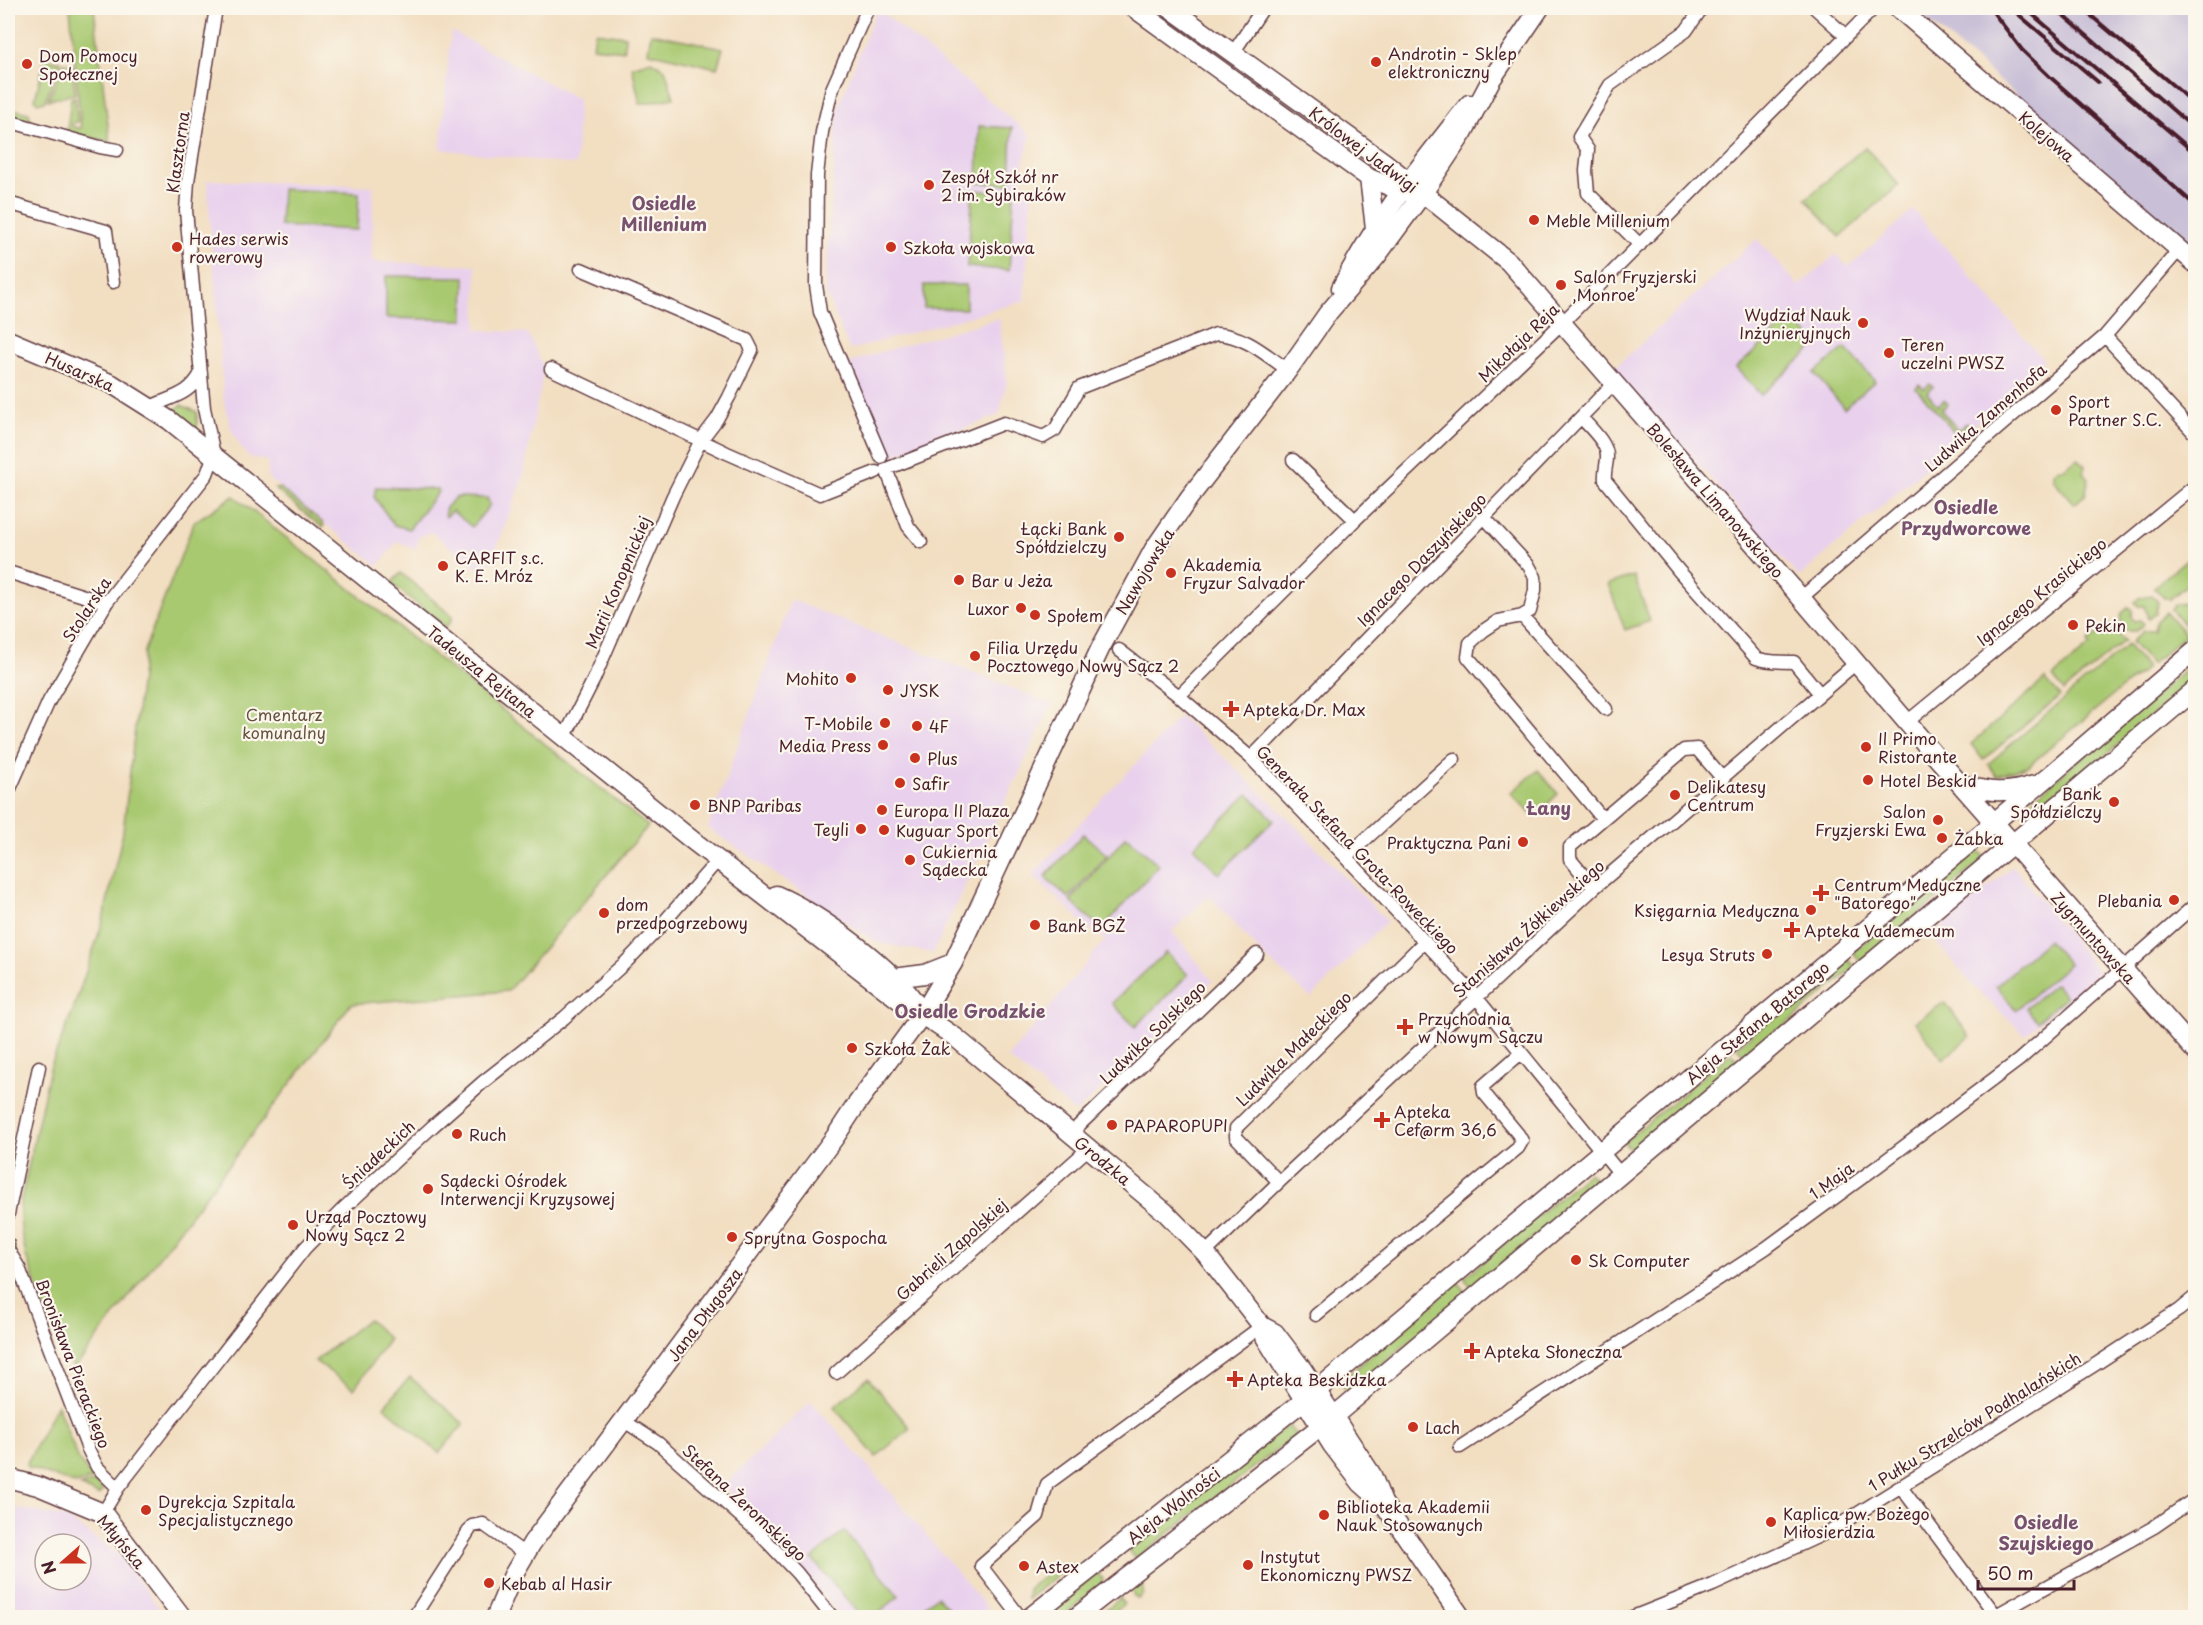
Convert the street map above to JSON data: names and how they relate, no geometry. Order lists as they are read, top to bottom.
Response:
{
  "streets": {
    "street": [
      "Kolejowa",
      "Królowej Jadwigi",
      "Klasztorna",
      "Mikołaja Reja",
      "Husarska",
      "Ludwika Zamenhofa",
      "Bolesława Limanowskiego",
      "Ignacego Daszyńskiego",
      "Nawojowska",
      "Marii Konopnickiej",
      "Ignacego Krasickiego",
      "Stolarska",
      "Tadeusza Rejtana",
      "Generała Stefana Grota-Roweckiego",
      "Stanisława Żółkiewskiego",
      "Zygmuntowska",
      "Aleja Stefana Batorego",
      "Ludwika Solskiego",
      "Ludwika Małeckiego",
      "Śniadeckich",
      "Grodzka",
      "1 Maja",
      "Gabrieli Zapolskiej",
      "Jana Długosza",
      "Bronisława Pierackiego",
      "1 Pułku Strzelców Podhalańskich",
      "Stefana Żeromskiego",
      "Aleja Wolności",
      "Młyńska"
    ]
  },
  "crossings": [
    ["Kolejowa", "Ludwika Zamenhofa"],
    ["Królowej Jadwigi", "Bolesława Limanowskiego"],
    ["Królowej Jadwigi", "Nawojowska"],
    ["Mikołaja Reja", "Bolesława Limanowskiego"],
    ["Mikołaja Reja", "Generała Stefana Grota-Roweckiego"],
    ["Husarska", "Stolarska"],
    ["Husarska", "Tadeusza Rejtana"],
    ["Ludwika Zamenhofa", "Bolesława Limanowskiego"],
    ["Bolesława Limanowskiego", "Ignacego Daszyńskiego"],
    ["Bolesława Limanowskiego", "Nawojowska"],
    ["Bolesława Limanowskiego", "Ignacego Krasickiego"],
    ["Bolesława Limanowskiego", "Stanisława Żółkiewskiego"],
    ["Bolesława Limanowskiego", "Zygmuntowska"],
    ["Bolesława Limanowskiego", "Aleja Stefana Batorego"],
    ["Ignacego Daszyńskiego", "Generała Stefana Grota-Roweckiego"],
    ["Nawojowska", "Tadeusza Rejtana"],
    ["Nawojowska", "Grodzka"],
    ["Nawojowska", "Jana Długosza"],
    ["Marii Konopnickiej", "Tadeusza Rejtana"],
    ["Stolarska", "Tadeusza Rejtana"],
    ["Tadeusza Rejtana", "Śniadeckich"],
    ["Tadeusza Rejtana", "Grodzka"],
    ["Tadeusza Rejtana", "Jana Długosza"],
    ["Generała Stefana Grota-Roweckiego", "Stanisława Żółkiewskiego"],
    ["Generała Stefana Grota-Roweckiego", "Aleja Stefana Batorego"],
    ["Generała Stefana Grota-Roweckiego", "Ludwika Małeckiego"],
    ["Stanisława Żółkiewskiego", "Ludwika Małeckiego"],
    ["Stanisława Żółkiewskiego", "Grodzka"],
    ["Zygmuntowska", "Aleja Stefana Batorego"],
    ["Zygmuntowska", "1 Maja"],
    ["Aleja Stefana Batorego", "Grodzka"],
    ["Aleja Stefana Batorego", "Aleja Wolności"],
    ["Ludwika Solskiego", "Grodzka"],
    ["Śniadeckich", "Bronisława Pierackiego"],
    ["Śniadeckich", "Młyńska"],
    ["Grodzka", "Gabrieli Zapolskiej"],
    ["Grodzka", "Jana Długosza"],
    ["Grodzka", "Aleja Wolności"],
    ["Jana Długosza", "Stefana Żeromskiego"]
  ],
  "districts": [
    "Osiedle Millenium",
    "Osiedle Przydworcowe",
    "Łany",
    "Osiedle Grodzkie",
    "Osiedle Szujskiego"
  ],
  "parks": ["Cmentarz komunalny"],
  "places": {
    "other": [
      "Androtin - Sklep elektroniczny",
      "Dom Pomocy Społecznej",
      "Zespół Szkół nr 2 im. Sybiraków",
      "Meble Millenium",
      "Hades serwis rowerowy",
      "Szkoła wojskowa",
      "Salon Fryzjerski ‚Monroe’",
      "Wydział Nauk Inżynieryjnych",
      "Teren uczelni PWSZ",
      "Sport Partner S.C.",
      "Łącki Bank Spółdzielczy",
      "CARFIT s.c. K. E. Mróz",
      "Akademia Fryzur Salvador",
      "Bar u Jeża",
      "Luxor",
      "Społem",
      "Pekin",
      "Filia Urzędu Pocztowego Nowy Sącz 2",
      "Mohito",
      "JYSK",
      "T-Mobile",
      "4F",
      "Media Press",
      "Il Primo Ristorante",
      "Plus",
      "Hotel Beskid",
      "Safir",
      "Delikatesy Centrum",
      "Bank Spółdzielczy",
      "BNP Paribas",
      "Europa II Plaza",
      "Salon Fryzjerski Ewa",
      "Teyli",
      "Kuguar Sport",
      "Żabka",
      "Praktyczna Pani",
      "Cukiernia Sądecka",
      "Plebania",
      "Księgarnia Medyczna",
      "dom przedpogrzebowy",
      "Bank BGŻ",
      "Lesya Struts",
      "Szkoła Żak",
      "PAPAROPUPI",
      "Ruch",
      "Sądecki Ośrodek Interwencji Kryzysowej",
      "Urząd Pocztowy Nowy Sącz 2",
      "Sprytna Gospocha",
      "Sk Computer",
      "Lach",
      "Dyrekcja Szpitala Specjalistycznego",
      "Biblioteka Akademii Nauk Stosowanych",
      "Kaplica pw. Bożego Miłosierdzia",
      "Instytut Ekonomiczny PWSZ",
      "Astex",
      "Kebab al Hasir"
    ],
    "health": [
      "Apteka Dr. Max",
      "Centrum Medyczne \"Batorego\"",
      "Apteka Vademecum",
      "Przychodnia w Nowym Sączu",
      "Apteka Cef@rm 36,6",
      "Apteka Słoneczna",
      "Apteka Beskidzka"
    ]
  },
  "scale_bar": "50 m",
  "north": "left"
}
